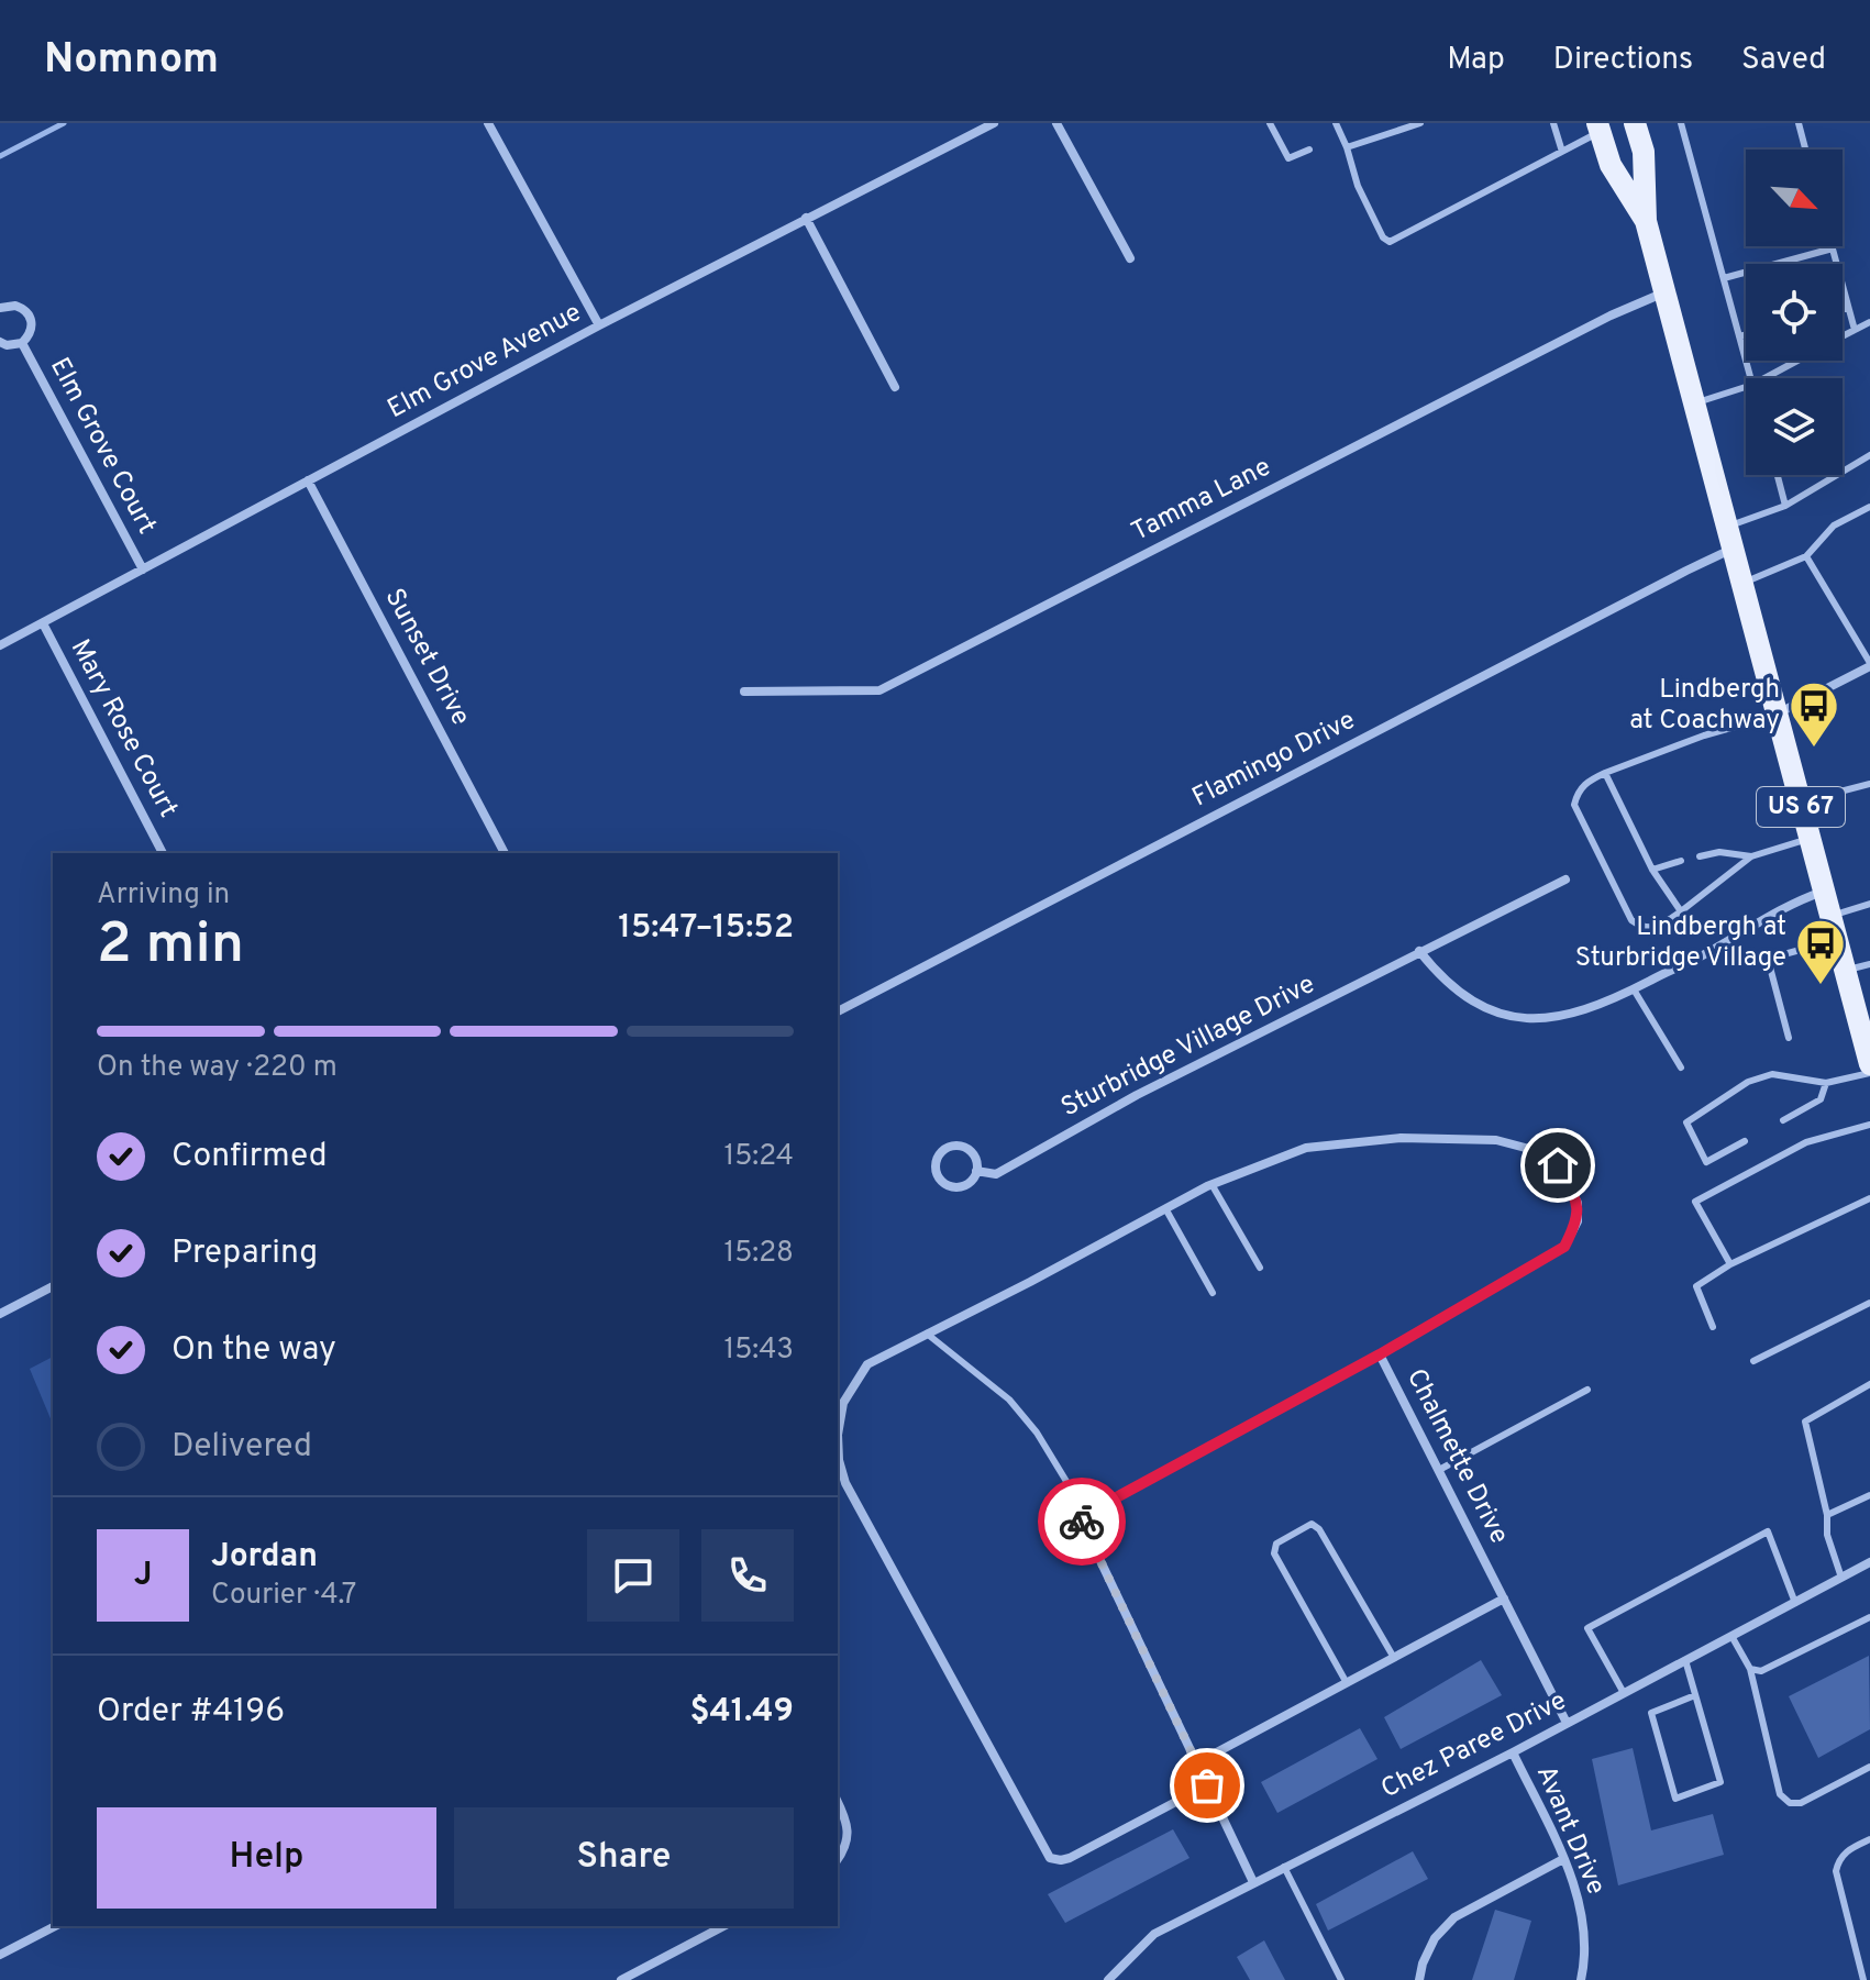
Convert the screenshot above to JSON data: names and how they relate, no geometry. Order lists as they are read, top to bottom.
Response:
{
  "streets": {
    "main road": ["US 67"],
    "street": [
      "Elm Grove Avenue",
      "Elm Grove Court",
      "Tamma Lane",
      "Sunset Drive",
      "Mary Rose Court",
      "Flamingo Drive",
      "Sturbridge Village Drive",
      "Chalmette Drive",
      "Chez Paree Drive",
      "Avant Drive"
    ]
  },
  "crossings": [
    ["Elm Grove Avenue", "Elm Grove Court"],
    ["Elm Grove Avenue", "Sunset Drive"],
    ["Elm Grove Avenue", "Mary Rose Court"],
    ["Tamma Lane", "US 67"],
    ["Flamingo Drive", "US 67"],
    ["Chalmette Drive", "Chez Paree Drive"],
    ["Chez Paree Drive", "Avant Drive"]
  ],
  "places": {
    "bus stop": ["Lindbergh at Coachway", "Lindbergh at Sturbridge Village"]
  },
  "north": "bottom right",
  "page": {
    "header": "Nomnom",
    "nav": ["Map", "Directions", "Saved"],
    "heading": ["2 min", "Arriving in", "15:47–15:52"],
    "panel": [
      "Jordan",
      "Courier · 4.7",
      "Order #4196",
      "$41.49"
    ],
    "bar": "On the way · 220 m",
    "list": [
      ["Confirmed", "15:24"],
      ["Preparing", "15:28"],
      ["On the way", "15:43"],
      "Delivered"
    ],
    "round": "J",
    "buttons": ["Help", "Share"]
  }
}
